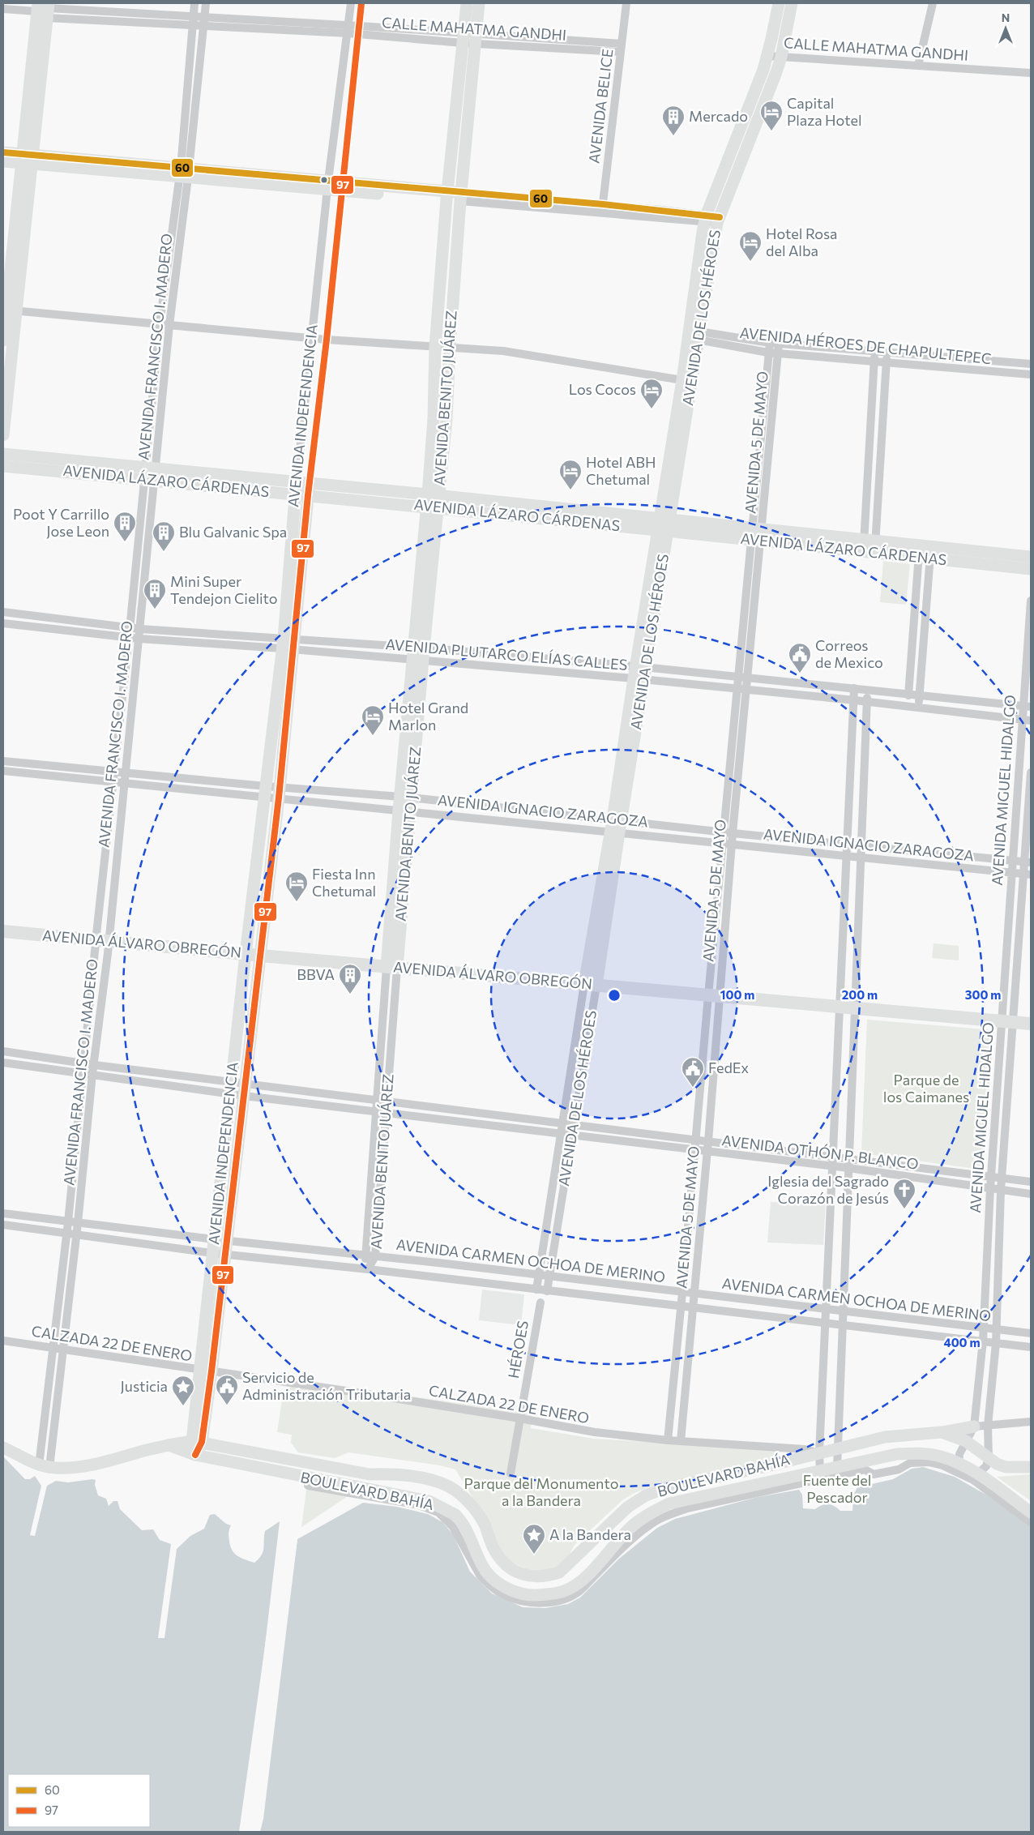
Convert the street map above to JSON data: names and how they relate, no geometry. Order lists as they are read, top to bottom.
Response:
{
  "streets": {
    "main road": [
      "AVENIDA DE LOS HÉROES",
      "AVENIDA BENITO JUÁREZ",
      "AVENIDA INDEPENDENCIA",
      "AVENIDA LÁZARO CÁRDENAS",
      "AVENIDA ÁLVARO OBREGÓN",
      "BOULEVARD BAHÍA"
    ],
    "street": [
      "CALLE MAHATMA GANDHI",
      "AVENIDA BELICE",
      "AVENIDA HÉROES DE CHAPULTEPEC",
      "AVENIDA FRANCISCO I. MADERO",
      "AVENIDA 5 DE MAYO",
      "AVENIDA PLUTARCO ELÍAS CALLES",
      "AVENIDA MIGUEL HIDALGO",
      "AVENIDA IGNACIO ZARAGOZA",
      "AVENIDA OTHÓN P. BLANCO",
      "AVENIDA CARMEN OCHOA DE MERINO",
      "CALZADA 22 DE ENERO",
      "HÉROES"
    ]
  },
  "crossings": [
    ["CALLE MAHATMA GANDHI", "AVENIDA BELICE"],
    ["CALLE MAHATMA GANDHI", "AVENIDA DE LOS HÉROES"],
    ["CALLE MAHATMA GANDHI", "AVENIDA FRANCISCO I. MADERO"],
    ["CALLE MAHATMA GANDHI", "AVENIDA BENITO JUÁREZ"],
    ["CALLE MAHATMA GANDHI", "AVENIDA INDEPENDENCIA"],
    ["AVENIDA DE LOS HÉROES", "AVENIDA HÉROES DE CHAPULTEPEC"],
    ["AVENIDA DE LOS HÉROES", "AVENIDA LÁZARO CÁRDENAS"],
    ["AVENIDA DE LOS HÉROES", "AVENIDA PLUTARCO ELÍAS CALLES"],
    ["AVENIDA DE LOS HÉROES", "AVENIDA IGNACIO ZARAGOZA"],
    ["AVENIDA DE LOS HÉROES", "AVENIDA ÁLVARO OBREGÓN"],
    ["AVENIDA DE LOS HÉROES", "AVENIDA OTHÓN P. BLANCO"],
    ["AVENIDA DE LOS HÉROES", "AVENIDA CARMEN OCHOA DE MERINO"],
    ["AVENIDA HÉROES DE CHAPULTEPEC", "AVENIDA 5 DE MAYO"],
    ["AVENIDA FRANCISCO I. MADERO", "AVENIDA LÁZARO CÁRDENAS"],
    ["AVENIDA FRANCISCO I. MADERO", "AVENIDA PLUTARCO ELÍAS CALLES"],
    ["AVENIDA FRANCISCO I. MADERO", "AVENIDA IGNACIO ZARAGOZA"],
    ["AVENIDA FRANCISCO I. MADERO", "AVENIDA ÁLVARO OBREGÓN"],
    ["AVENIDA FRANCISCO I. MADERO", "AVENIDA OTHÓN P. BLANCO"],
    ["AVENIDA FRANCISCO I. MADERO", "AVENIDA CARMEN OCHOA DE MERINO"],
    ["AVENIDA FRANCISCO I. MADERO", "CALZADA 22 DE ENERO"],
    ["AVENIDA FRANCISCO I. MADERO", "BOULEVARD BAHÍA"],
    ["AVENIDA BENITO JUÁREZ", "AVENIDA LÁZARO CÁRDENAS"],
    ["AVENIDA BENITO JUÁREZ", "AVENIDA PLUTARCO ELÍAS CALLES"],
    ["AVENIDA BENITO JUÁREZ", "AVENIDA IGNACIO ZARAGOZA"],
    ["AVENIDA BENITO JUÁREZ", "AVENIDA ÁLVARO OBREGÓN"],
    ["AVENIDA BENITO JUÁREZ", "AVENIDA OTHÓN P. BLANCO"],
    ["AVENIDA BENITO JUÁREZ", "AVENIDA CARMEN OCHOA DE MERINO"],
    ["AVENIDA INDEPENDENCIA", "AVENIDA LÁZARO CÁRDENAS"],
    ["AVENIDA INDEPENDENCIA", "AVENIDA PLUTARCO ELÍAS CALLES"],
    ["AVENIDA INDEPENDENCIA", "AVENIDA IGNACIO ZARAGOZA"],
    ["AVENIDA INDEPENDENCIA", "AVENIDA ÁLVARO OBREGÓN"],
    ["AVENIDA INDEPENDENCIA", "AVENIDA OTHÓN P. BLANCO"],
    ["AVENIDA INDEPENDENCIA", "AVENIDA CARMEN OCHOA DE MERINO"],
    ["AVENIDA INDEPENDENCIA", "CALZADA 22 DE ENERO"],
    ["AVENIDA INDEPENDENCIA", "BOULEVARD BAHÍA"],
    ["AVENIDA 5 DE MAYO", "AVENIDA LÁZARO CÁRDENAS"],
    ["AVENIDA 5 DE MAYO", "AVENIDA PLUTARCO ELÍAS CALLES"],
    ["AVENIDA 5 DE MAYO", "AVENIDA IGNACIO ZARAGOZA"],
    ["AVENIDA 5 DE MAYO", "AVENIDA ÁLVARO OBREGÓN"],
    ["AVENIDA 5 DE MAYO", "AVENIDA OTHÓN P. BLANCO"],
    ["AVENIDA 5 DE MAYO", "AVENIDA CARMEN OCHOA DE MERINO"],
    ["AVENIDA 5 DE MAYO", "CALZADA 22 DE ENERO"],
    ["AVENIDA PLUTARCO ELÍAS CALLES", "AVENIDA MIGUEL HIDALGO"],
    ["AVENIDA MIGUEL HIDALGO", "AVENIDA IGNACIO ZARAGOZA"],
    ["AVENIDA MIGUEL HIDALGO", "AVENIDA ÁLVARO OBREGÓN"],
    ["AVENIDA MIGUEL HIDALGO", "AVENIDA OTHÓN P. BLANCO"],
    ["AVENIDA MIGUEL HIDALGO", "AVENIDA CARMEN OCHOA DE MERINO"],
    ["AVENIDA MIGUEL HIDALGO", "BOULEVARD BAHÍA"],
    ["CALZADA 22 DE ENERO", "HÉROES"],
    ["CALZADA 22 DE ENERO", "BOULEVARD BAHÍA"]
  ],
  "parks": ["Parque de los Caimanes", "Fuente del Pescador", "Parque del Monumento a la Bandera"],
  "places": {
    "hotel": [
      "Capital Plaza Hotel",
      "Hotel Rosa del Alba",
      "Los Cocos",
      "Hotel ABH Chetumal",
      "Hotel Grand Marlon",
      "Fiesta Inn Chetumal"
    ],
    "building": [
      "Mercado",
      "Poot Y Carrillo Jose Leon",
      "Blu Galvanic Spa",
      "Mini Super Tendejon Cielito",
      "BBVA"
    ],
    "public building": ["Correos de Mexico", "FedEx", "Servicio de Administración Tributaria"],
    "church": ["Iglesia del Sagrado Corazón de Jesús"],
    "place": ["Justicia", "A la Bandera"]
  },
  "lines": ["transit line 97", "transit line 60"],
  "legend": ["60", "97"],
  "north": "top",
  "rings": [
    "100 m",
    "200 m",
    "300 m",
    "400 m"
  ]
}
